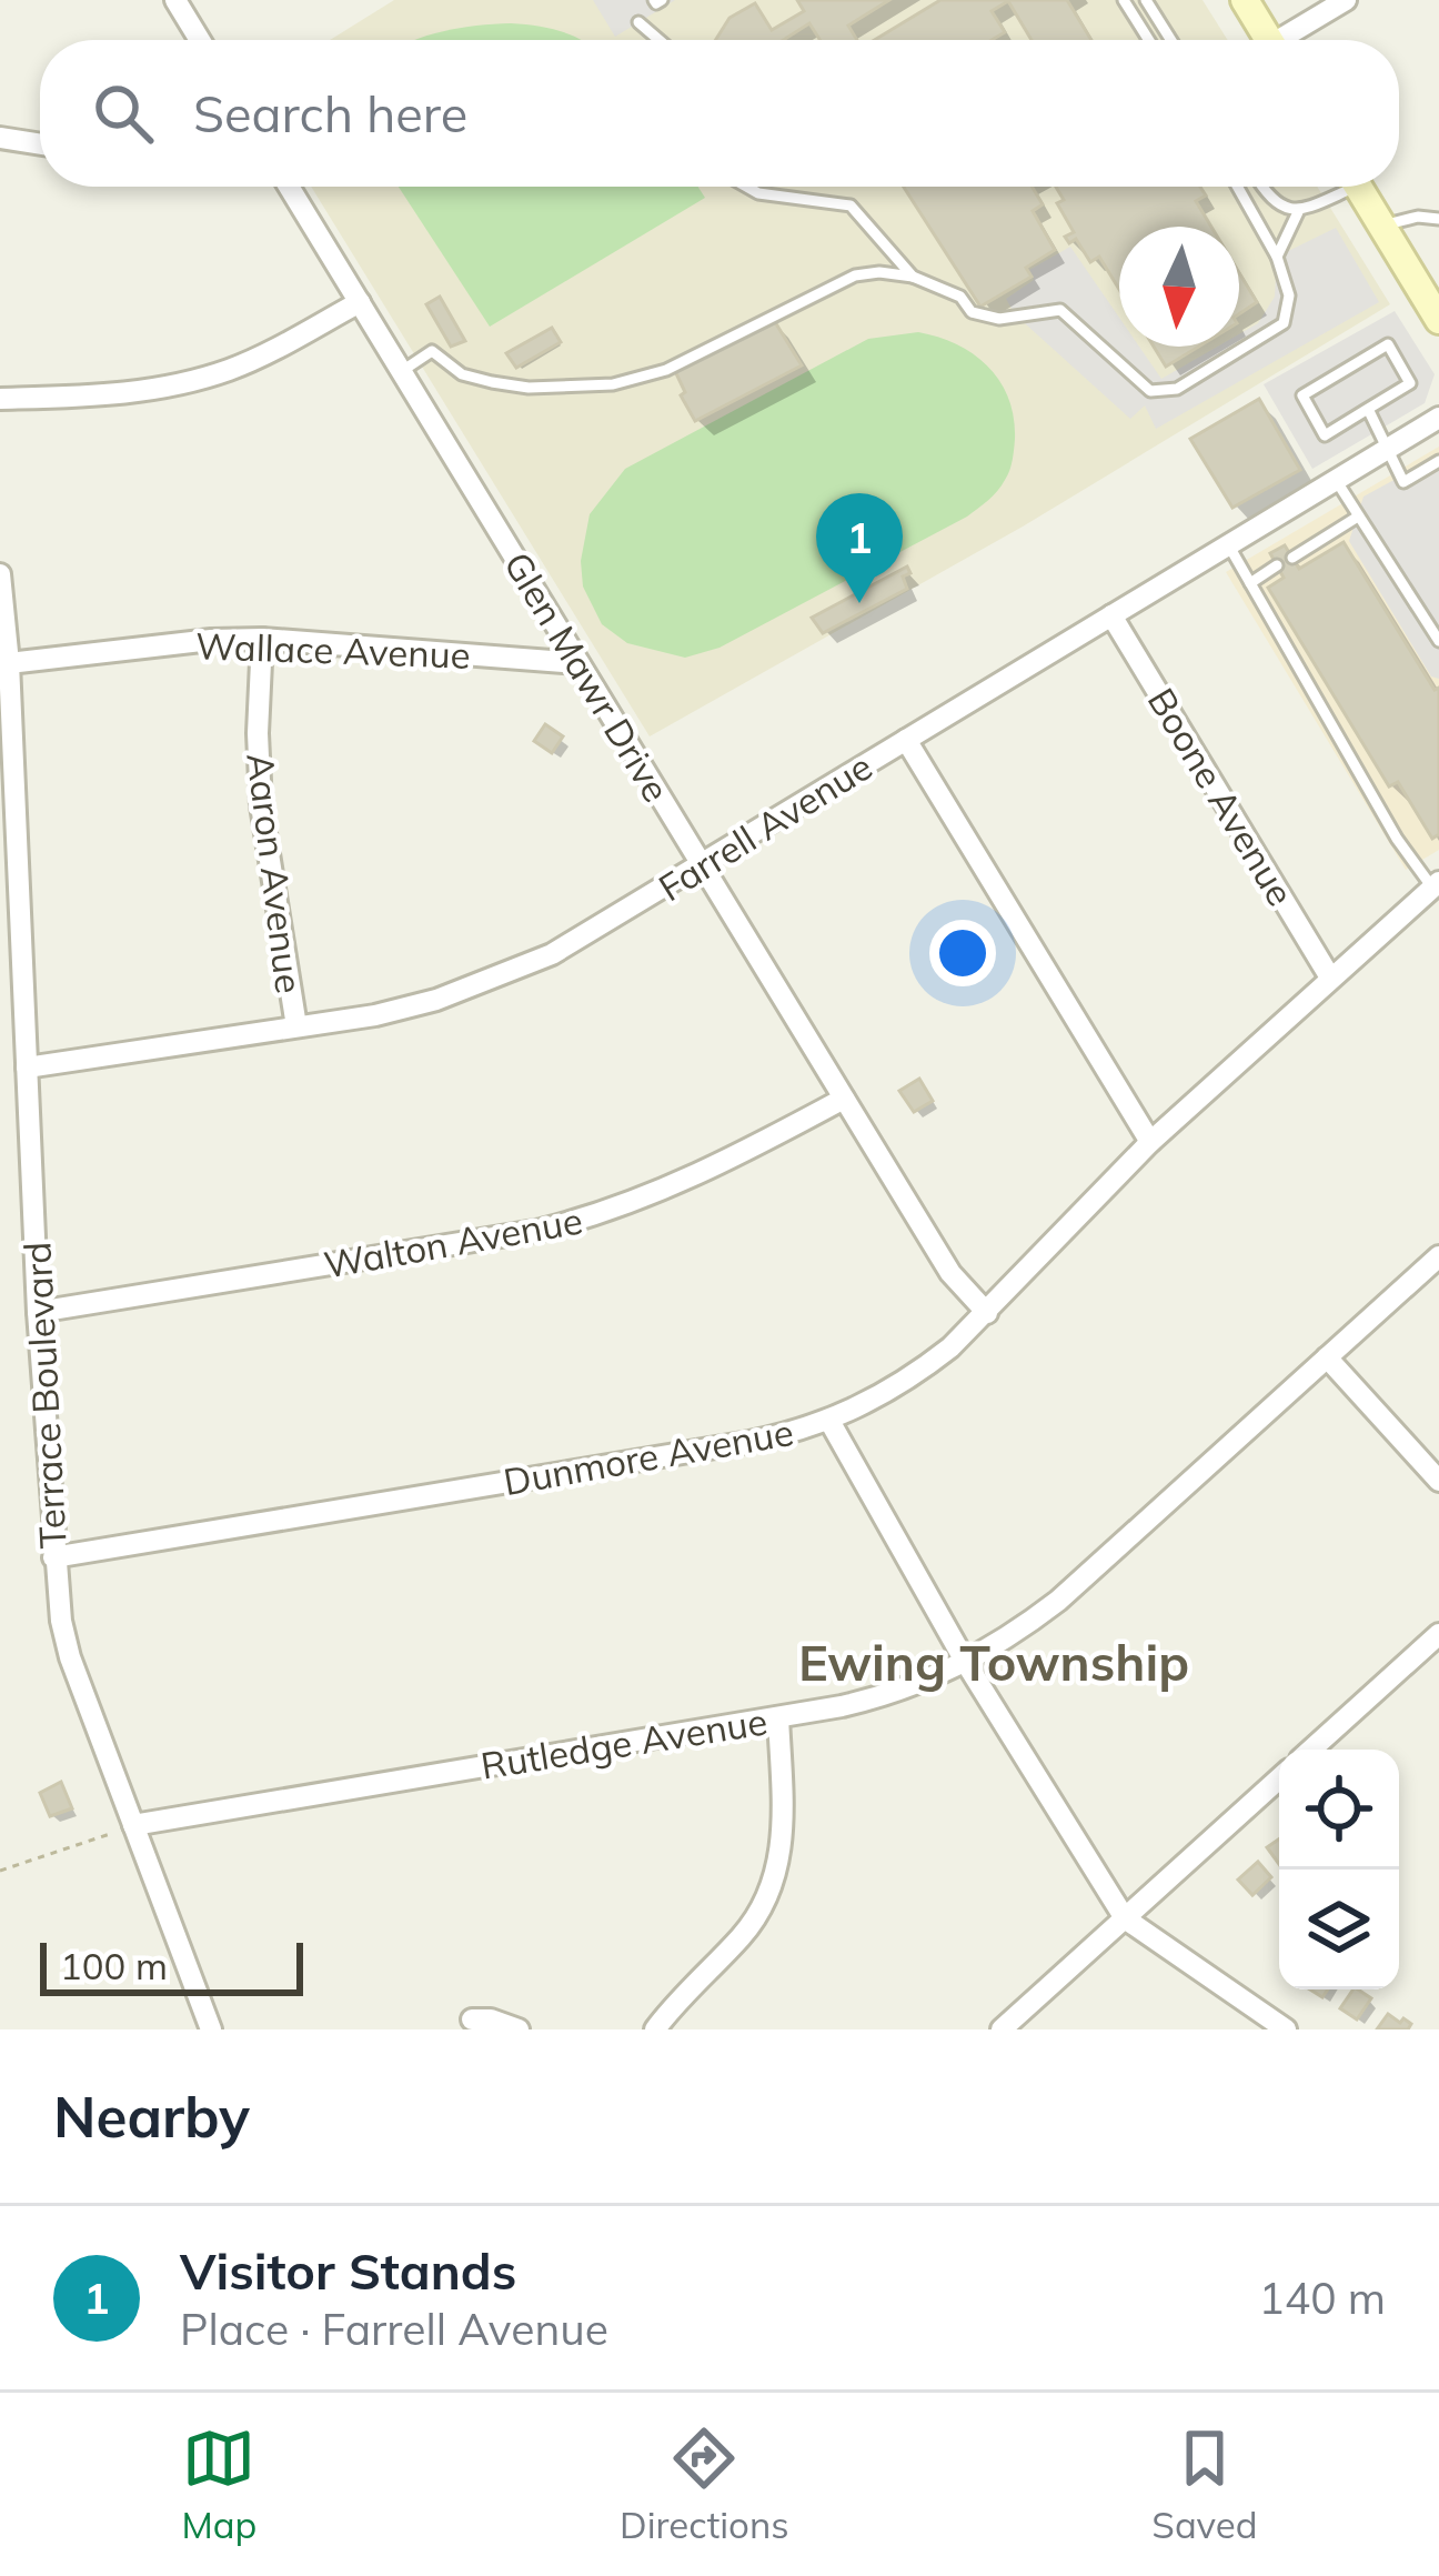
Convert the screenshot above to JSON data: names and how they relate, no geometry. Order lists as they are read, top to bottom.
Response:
{
  "streets": {
    "street": [
      "Wallace Avenue",
      "Glen Mawr Drive",
      "Boone Avenue",
      "Farrell Avenue",
      "Aaron Avenue",
      "Walton Avenue",
      "Terrace Boulevard",
      "Dunmore Avenue",
      "Rutledge Avenue"
    ]
  },
  "crossings": [
    ["Wallace Avenue", "Glen Mawr Drive"],
    ["Wallace Avenue", "Aaron Avenue"],
    ["Wallace Avenue", "Terrace Boulevard"],
    ["Glen Mawr Drive", "Farrell Avenue"],
    ["Glen Mawr Drive", "Walton Avenue"],
    ["Glen Mawr Drive", "Dunmore Avenue"],
    ["Boone Avenue", "Farrell Avenue"],
    ["Boone Avenue", "Dunmore Avenue"],
    ["Farrell Avenue", "Aaron Avenue"],
    ["Farrell Avenue", "Terrace Boulevard"],
    ["Walton Avenue", "Terrace Boulevard"],
    ["Terrace Boulevard", "Dunmore Avenue"],
    ["Terrace Boulevard", "Rutledge Avenue"]
  ],
  "districts": ["Ewing Township"],
  "scale_bar": "100 m",
  "north": "bottom",
  "page": {
    "search": "Search here",
    "pins": "1",
    "scale": "100 m",
    "heading": "Nearby",
    "list": [
      {
        "mark": "1",
        "name": "Visitor Stands",
        "note": "Place · Farrell Avenue",
        "value": "140 m"
      }
    ],
    "nav": ["Map", "Directions", "Saved"]
  }
}
